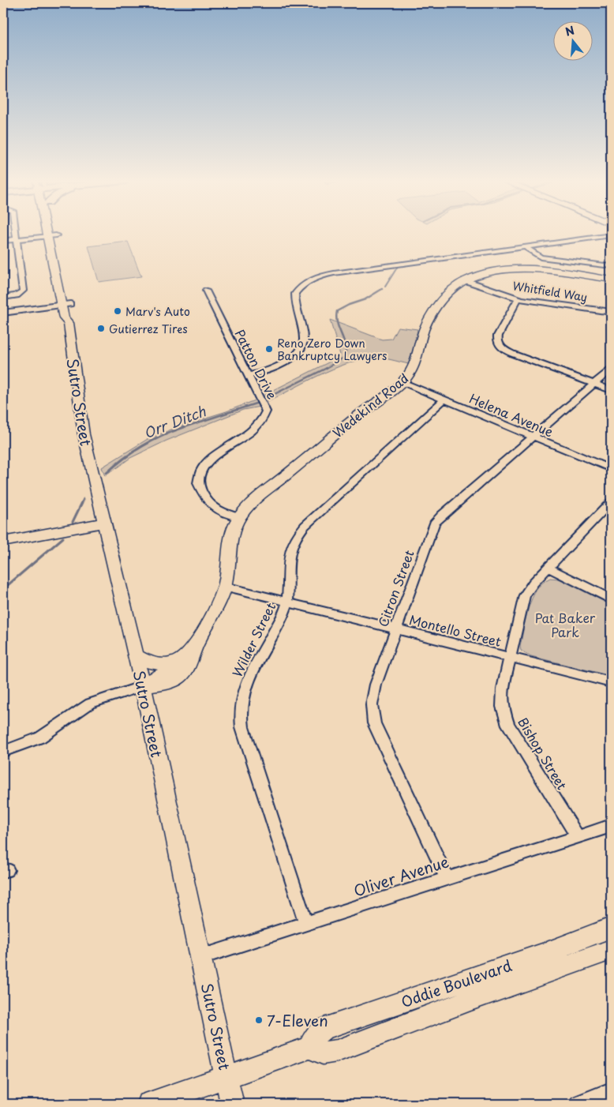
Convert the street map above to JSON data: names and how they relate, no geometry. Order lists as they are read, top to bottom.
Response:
{
  "streets": {
    "main road": ["Sutro Street", "Wedekind Road", "Oddie Boulevard"],
    "street": [
      "Whitfield Way",
      "Patton Drive",
      "Helena Avenue",
      "Citron Street",
      "Montello Street",
      "Wilder Street",
      "Bishop Street",
      "Oliver Avenue"
    ]
  },
  "crossings": [
    ["Whitfield Way", "Wedekind Road"],
    ["Patton Drive", "Wedekind Road"],
    ["Sutro Street", "Wedekind Road"],
    ["Sutro Street", "Oliver Avenue"],
    ["Wedekind Road", "Helena Avenue"],
    ["Wedekind Road", "Montello Street"],
    ["Helena Avenue", "Citron Street"],
    ["Helena Avenue", "Wilder Street"],
    ["Citron Street", "Montello Street"],
    ["Citron Street", "Oliver Avenue"],
    ["Montello Street", "Wilder Street"],
    ["Montello Street", "Bishop Street"],
    ["Wilder Street", "Oliver Avenue"],
    ["Bishop Street", "Oliver Avenue"]
  ],
  "water": ["Orr Ditch"],
  "parks": ["Pat Baker Park"],
  "places": [
    "Marv's Auto",
    "Gutierrez Tires",
    "Reno Zero Down Bankruptcy Lawyers",
    "7-Eleven"
  ],
  "north": "top"
}
